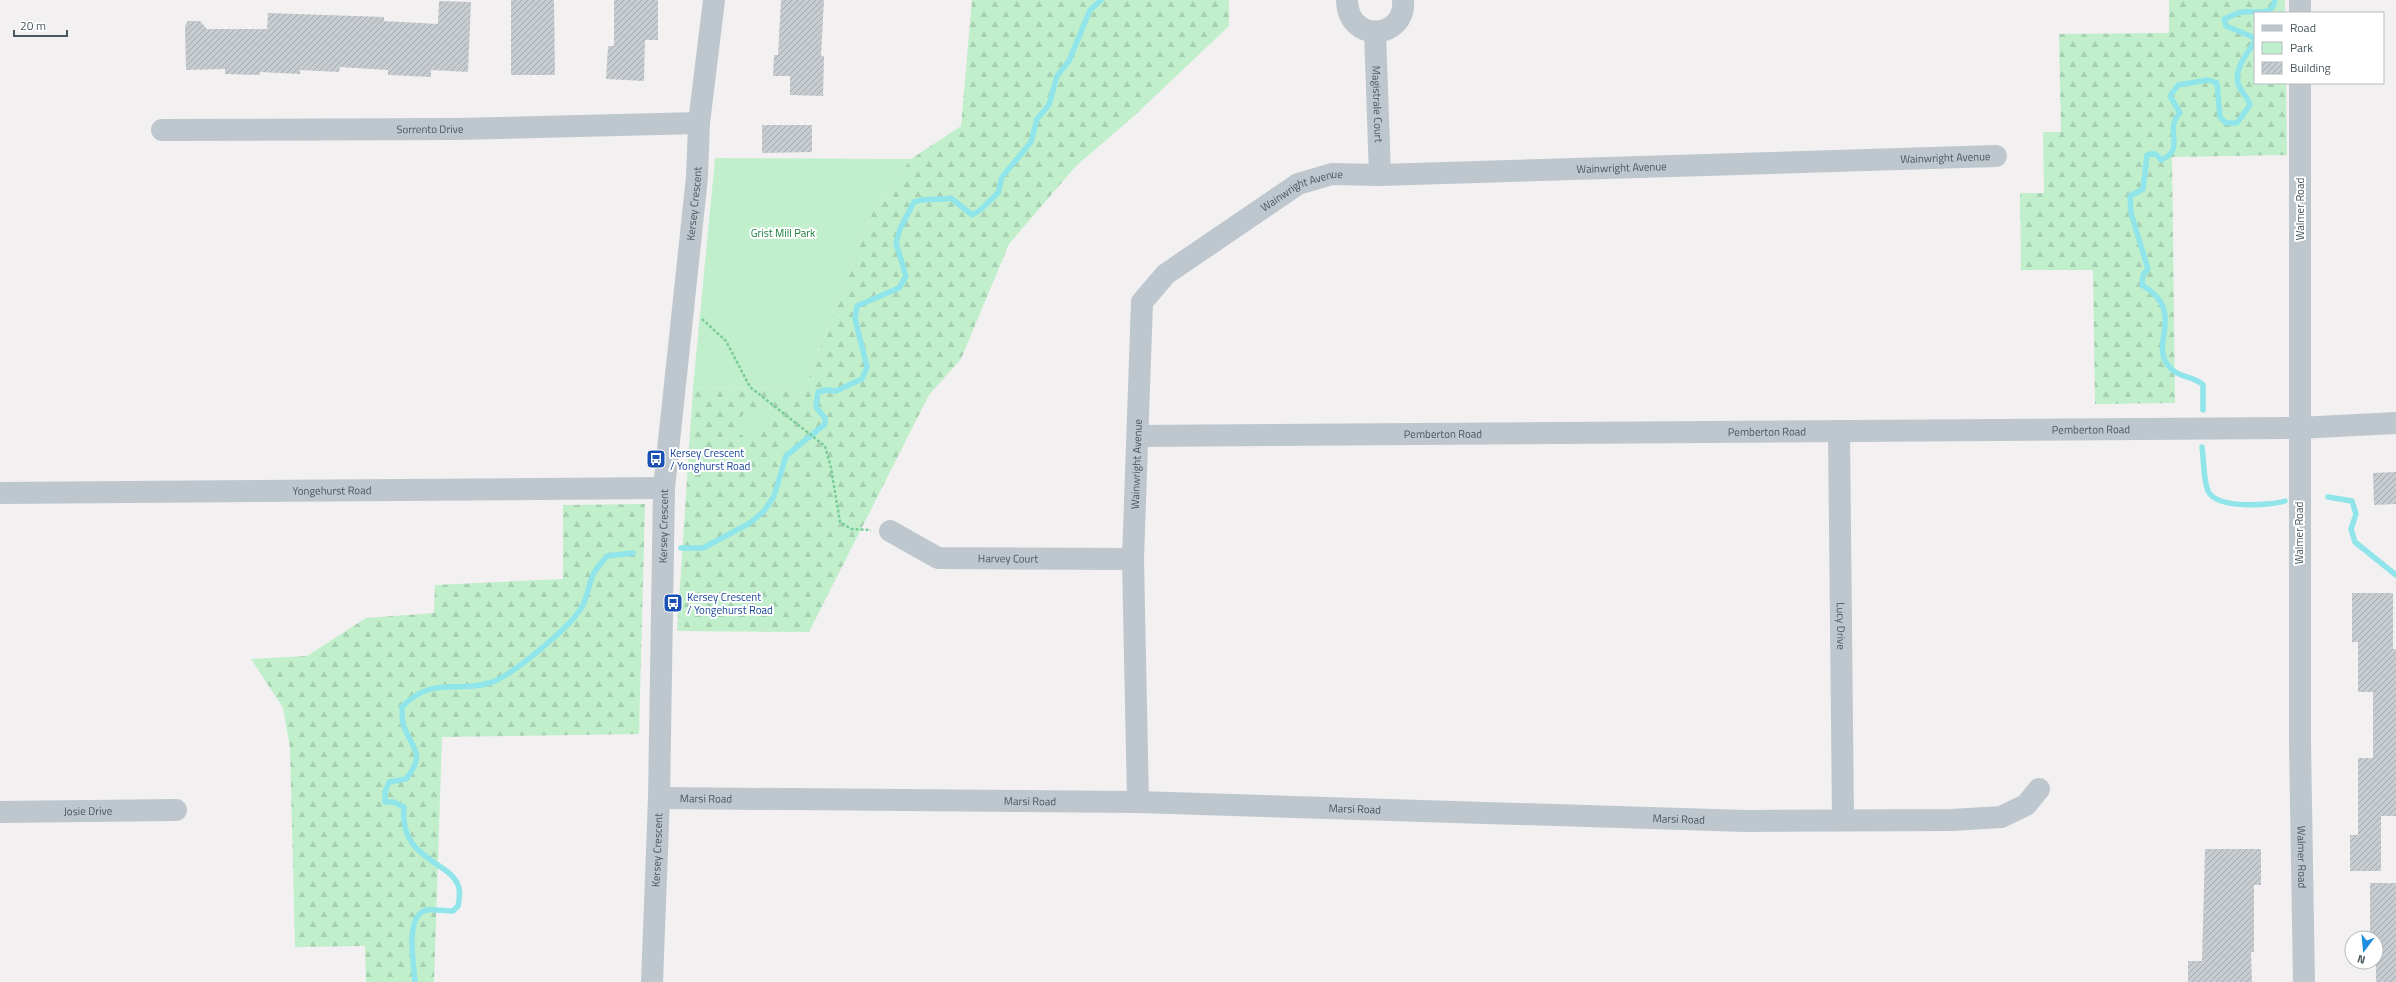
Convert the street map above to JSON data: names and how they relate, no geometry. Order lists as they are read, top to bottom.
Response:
{
  "streets": {
    "street": [
      "Magistrale Court",
      "Sorrento Drive",
      "Wainwright Avenue",
      "Kersey Crescent",
      "Walmer Road",
      "Pemberton Road",
      "Yongehurst Road",
      "Harvey Court",
      "Lucy Drive",
      "Marsi Road",
      "Josie Drive"
    ]
  },
  "crossings": [
    ["Magistrale Court", "Wainwright Avenue"],
    ["Sorrento Drive", "Kersey Crescent"],
    ["Wainwright Avenue", "Pemberton Road"],
    ["Wainwright Avenue", "Harvey Court"],
    ["Wainwright Avenue", "Marsi Road"],
    ["Kersey Crescent", "Yongehurst Road"],
    ["Kersey Crescent", "Marsi Road"],
    ["Walmer Road", "Pemberton Road"],
    ["Pemberton Road", "Lucy Drive"],
    ["Lucy Drive", "Marsi Road"]
  ],
  "parks": ["Grist Mill Park"],
  "places": {
    "bus stop": ["Kersey Crescent / Yonghurst Road", "Kersey Crescent / Yongehurst Road"]
  },
  "legend": ["Road", "Park", "Building"],
  "scale_bar": "20 m",
  "north": "bottom"
}
